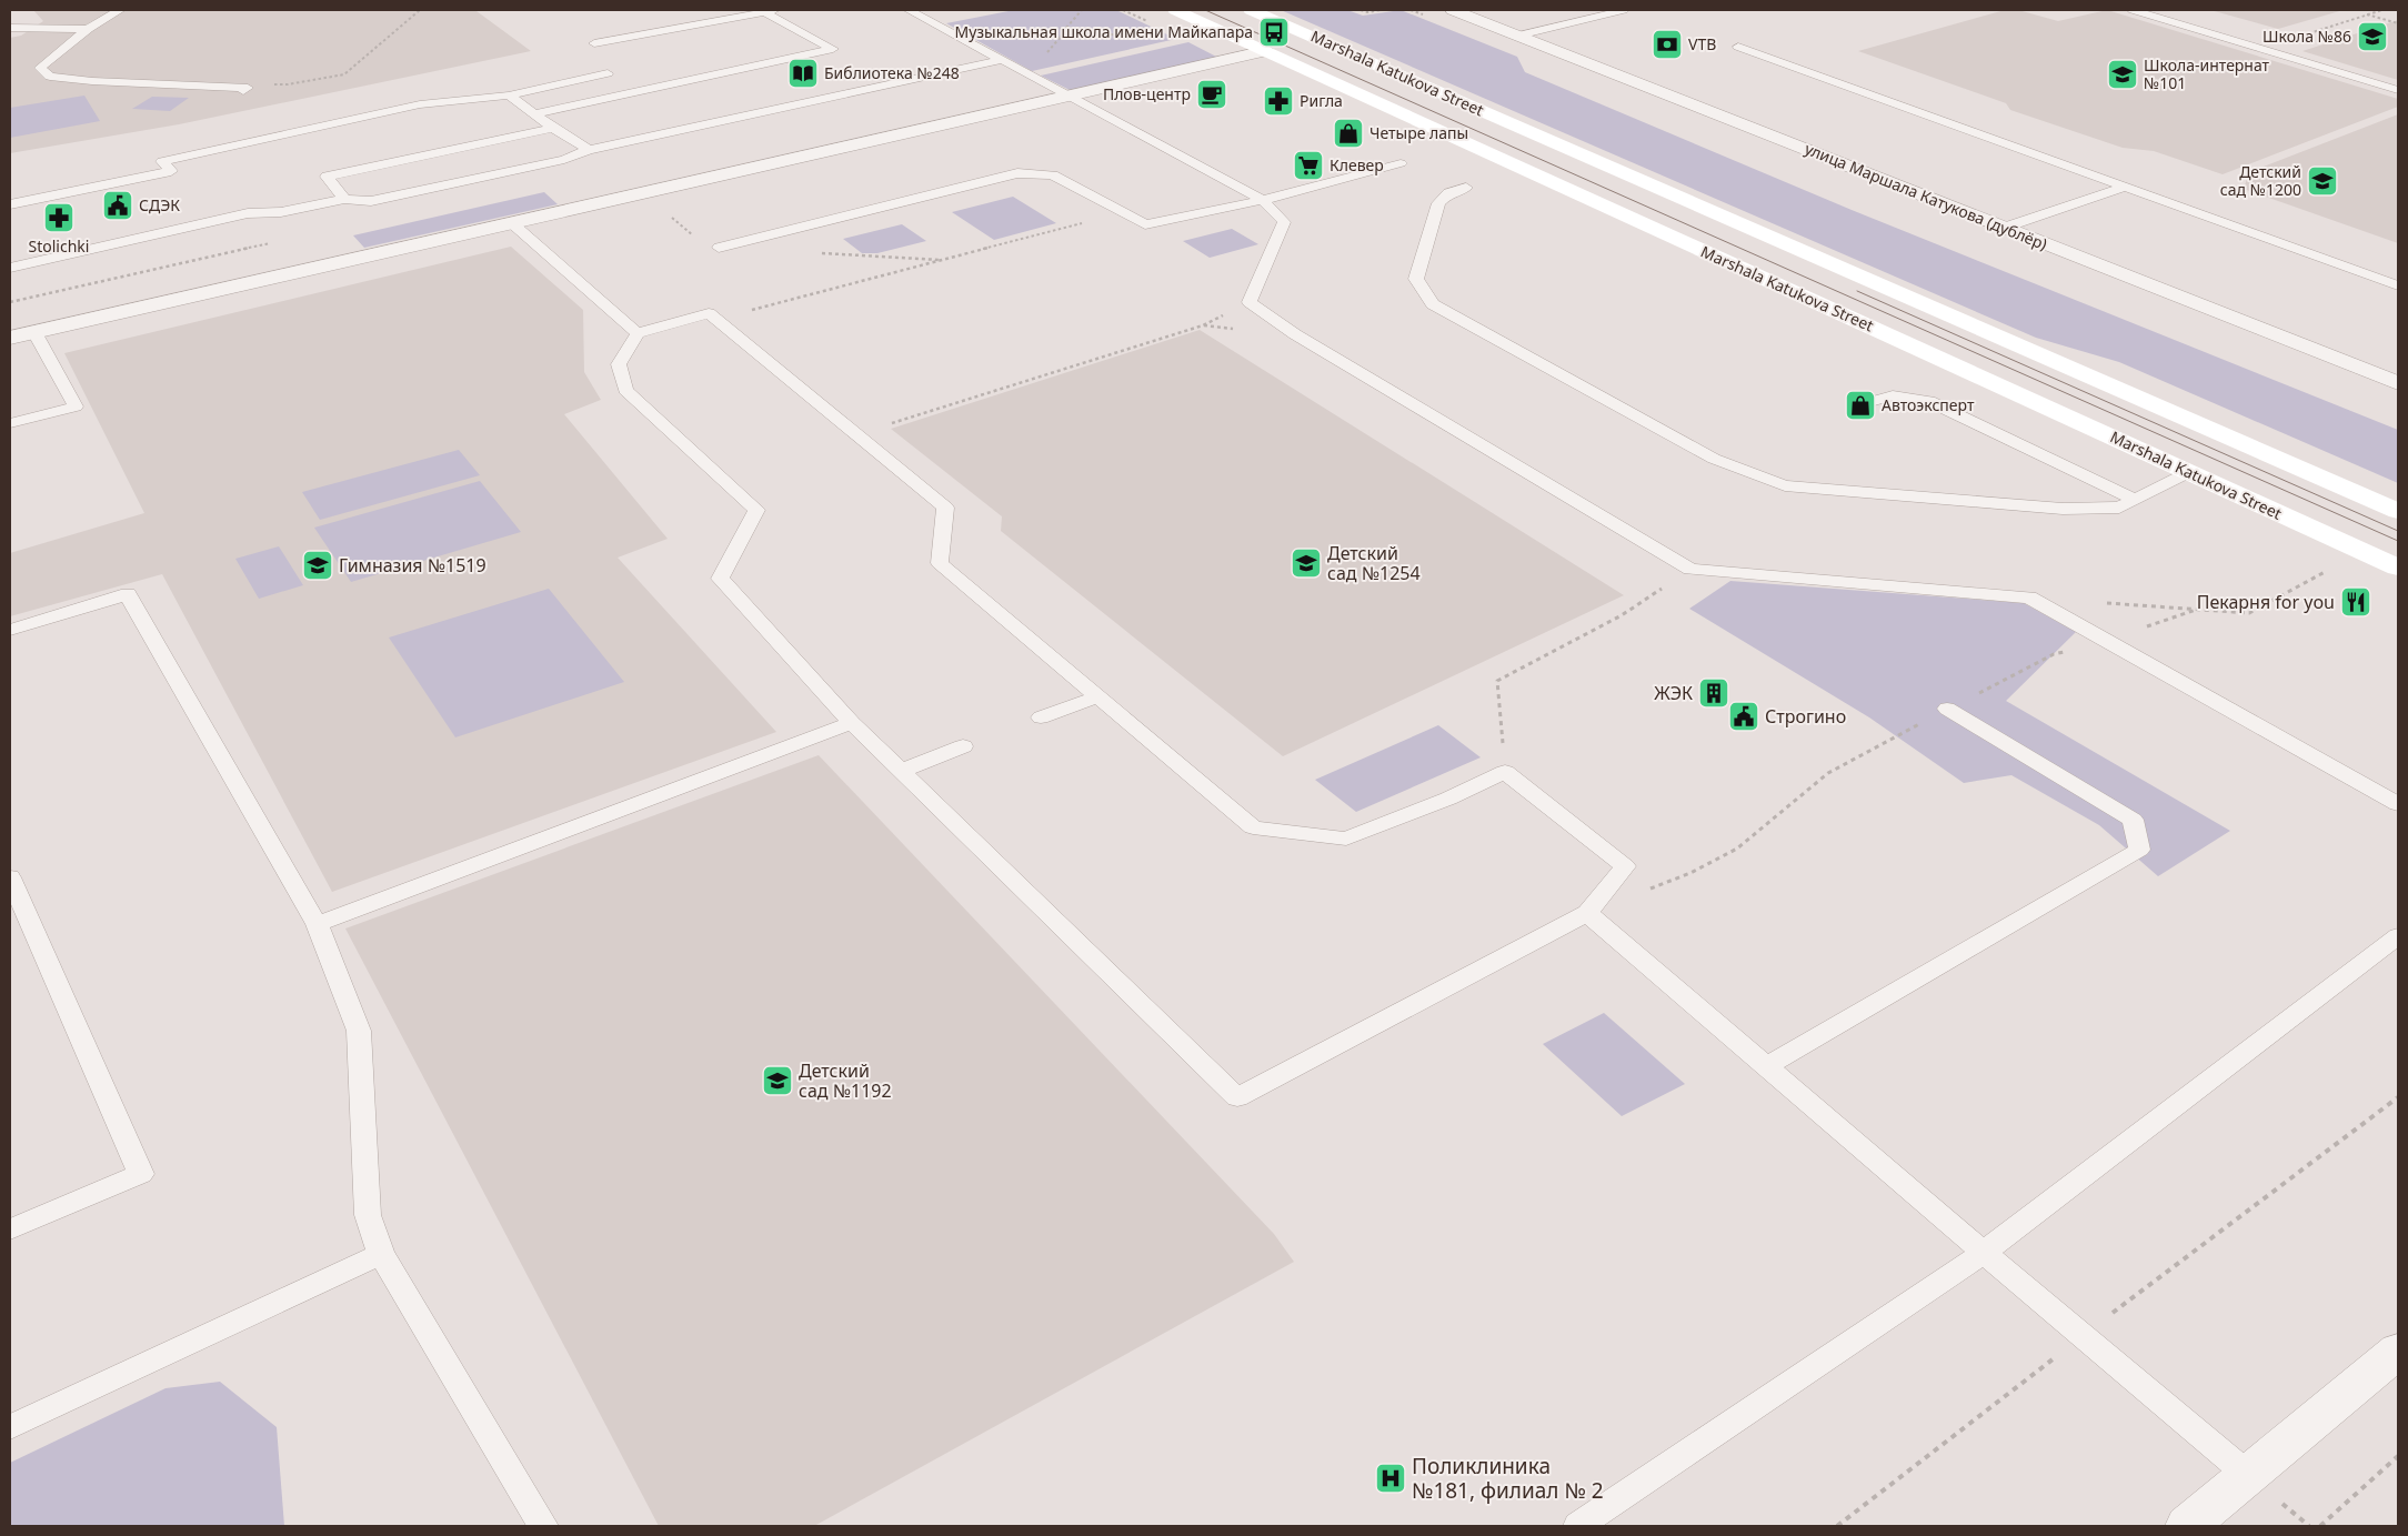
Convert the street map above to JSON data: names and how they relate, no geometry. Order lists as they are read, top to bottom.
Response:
{
  "streets": {
    "main road": ["Marshala Katukova Street"],
    "street": ["улица Маршала Катукова (дублёр)"]
  },
  "places": {
    "bus stop": ["Музыкальная школа имени Майкапара"],
    "school or university": [
      "Школа №86",
      "Школа-интернат №101",
      "Детский сад №1200",
      "Детский сад №1254",
      "Гимназия №1519",
      "Детский сад №1192"
    ],
    "bank": ["VTB"],
    "library": ["Библиотека №248"],
    "cafe": ["Плов-центр"],
    "pharmacy": ["Ригла", "Stolichki"],
    "shop": ["Четыре лапы", "Автоэксперт"],
    "supermarket": ["Клевер"],
    "public building": ["СДЭК", "Строгино"],
    "restaurant": ["Пекарня for you"],
    "building": ["ЖЭК"],
    "hospital": ["Поликлиника №181, филиал № 2"]
  }
}
